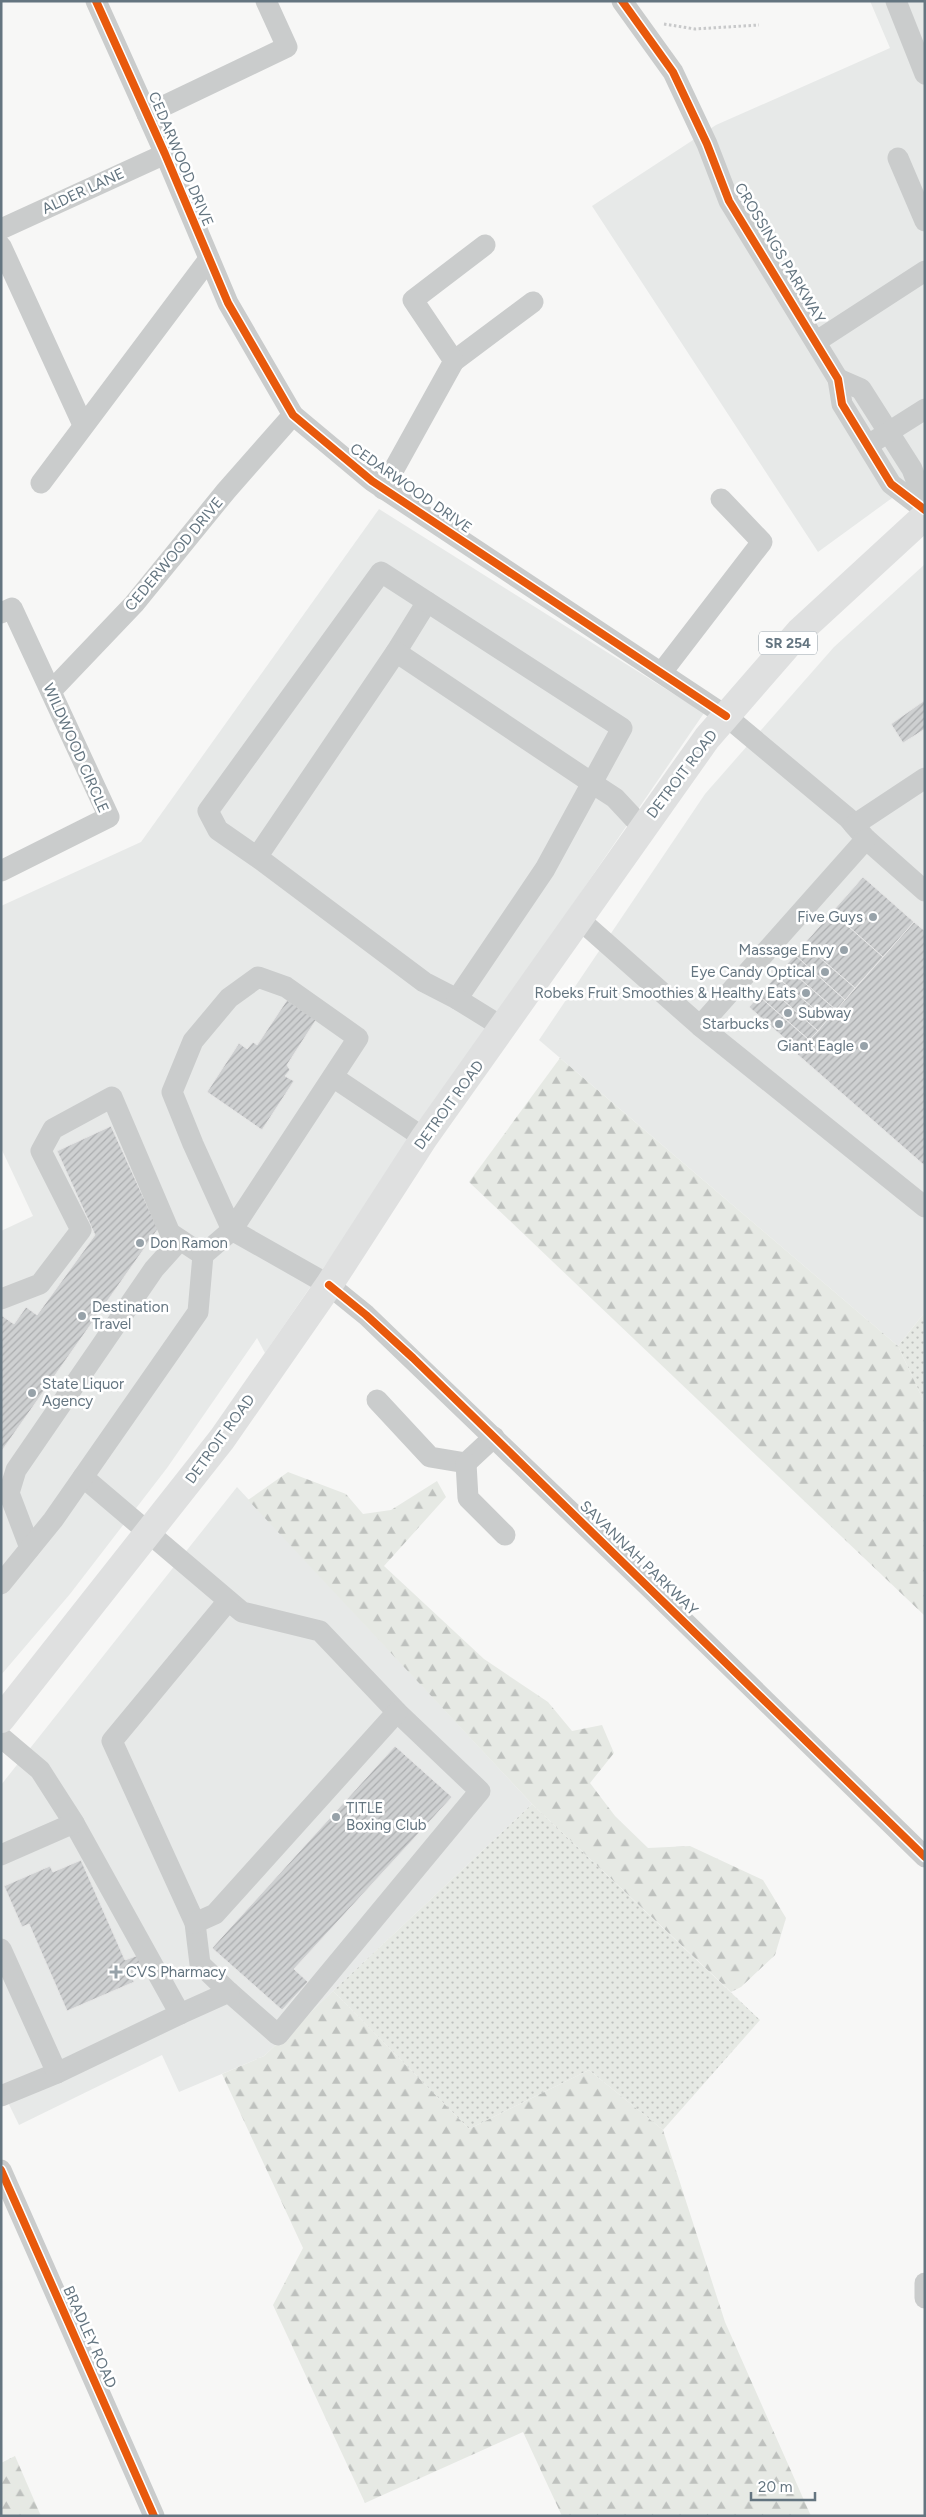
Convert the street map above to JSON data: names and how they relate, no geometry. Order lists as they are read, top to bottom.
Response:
{
  "streets": {
    "main road": ["SR 254", "DETROIT ROAD"],
    "street": [
      "CEDARWOOD DRIVE",
      "ALDER LANE",
      "CROSSINGS PARKWAY",
      "CEDERWOOD DRIVE",
      "WILDWOOD CIRCLE",
      "SAVANNAH PARKWAY",
      "BRADLEY ROAD"
    ]
  },
  "crossings": [
    ["CEDARWOOD DRIVE", "ALDER LANE"],
    ["CEDARWOOD DRIVE", "CEDERWOOD DRIVE"],
    ["CEDARWOOD DRIVE", "DETROIT ROAD"],
    ["CEDERWOOD DRIVE", "WILDWOOD CIRCLE"],
    ["DETROIT ROAD", "SAVANNAH PARKWAY"]
  ],
  "places": {
    "other": [
      "Five Guys",
      "Massage Envy",
      "Eye Candy Optical",
      "Robeks Fruit Smoothies & Healthy Eats",
      "Subway",
      "Starbucks",
      "Giant Eagle",
      "Don Ramon",
      "Destination Travel",
      "State Liquor Agency",
      "TITLE Boxing Club"
    ],
    "health": ["CVS Pharmacy"]
  },
  "scale_bar": "20 m"
}
